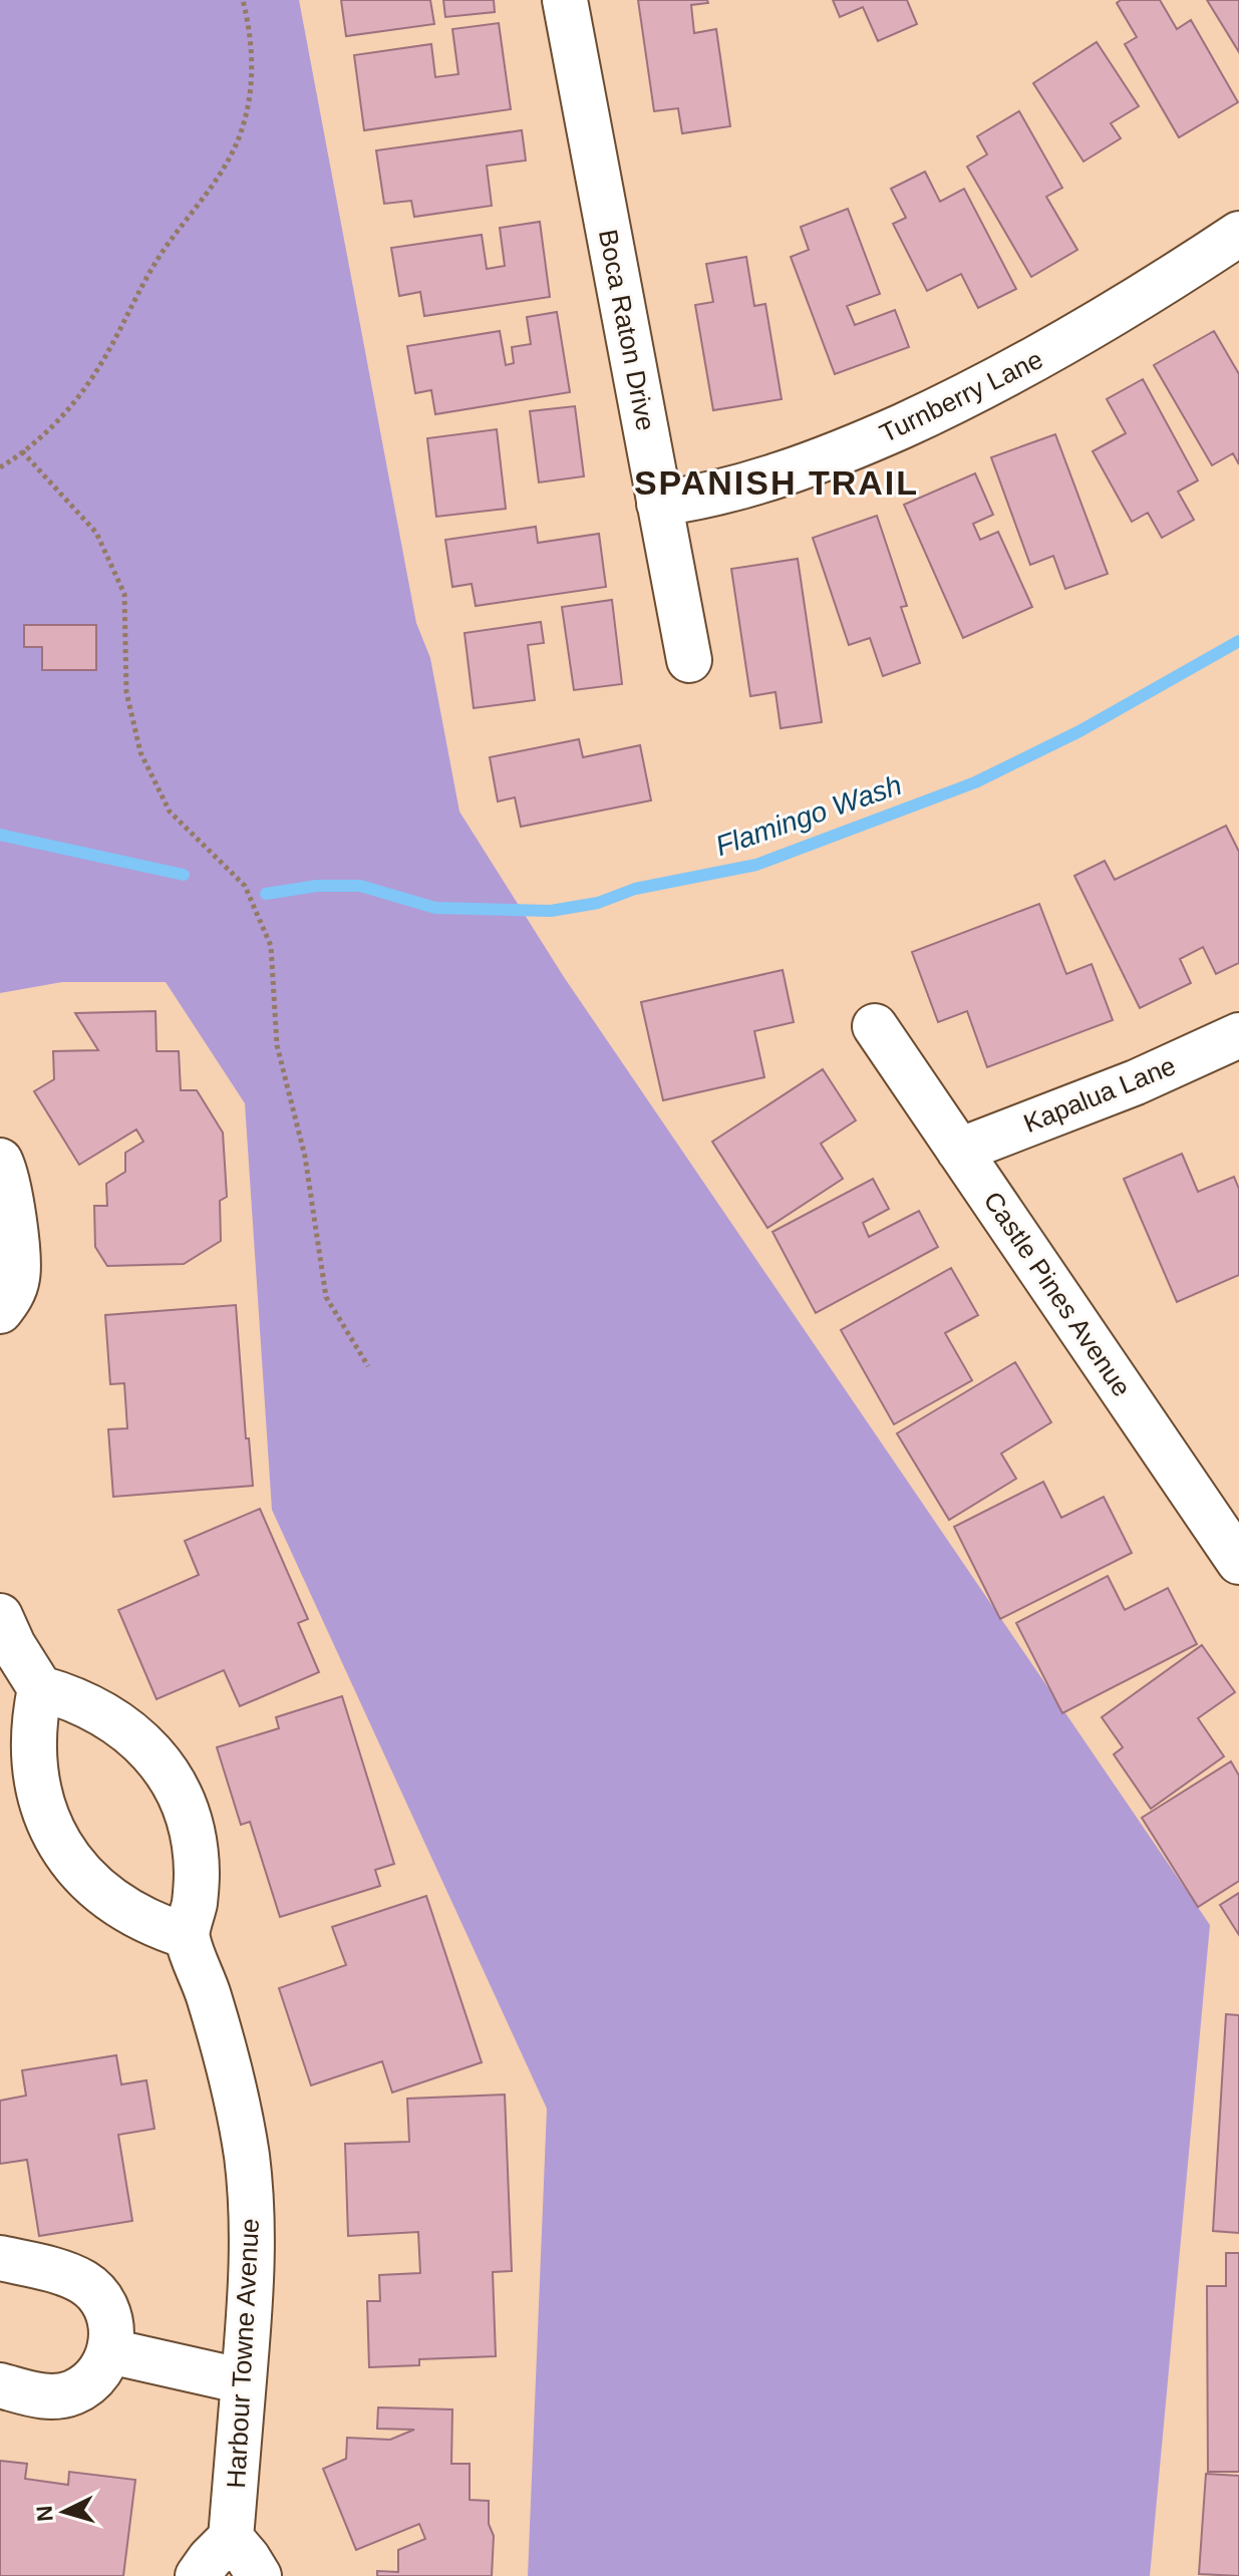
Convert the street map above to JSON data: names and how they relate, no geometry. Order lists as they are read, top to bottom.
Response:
{
  "streets": {
    "street": [
      "Boca Raton Drive",
      "Turnberry Lane",
      "Kapalua Lane",
      "Castle Pines Avenue",
      "Harbour Towne Avenue"
    ]
  },
  "crossings": [
    ["Boca Raton Drive", "Turnberry Lane"],
    ["Kapalua Lane", "Castle Pines Avenue"]
  ],
  "districts": ["SPANISH TRAIL"],
  "water": ["Flamingo Wash"],
  "north": "left"
}
